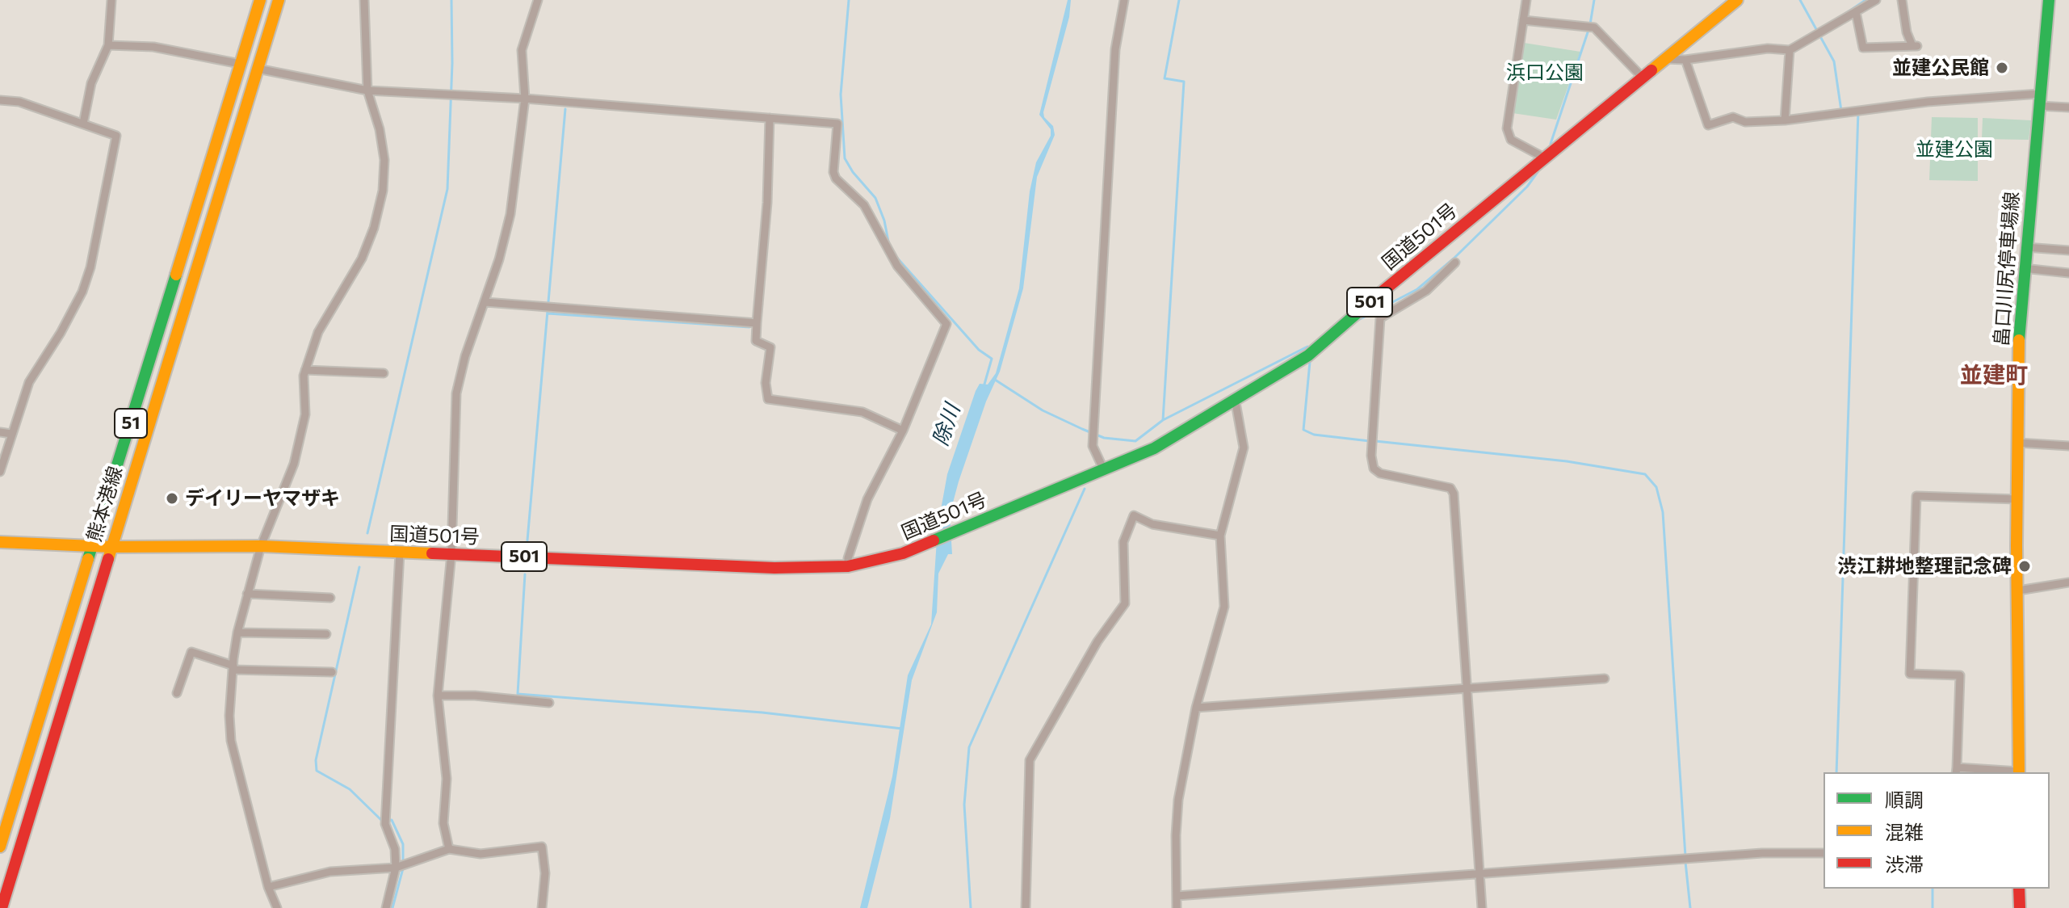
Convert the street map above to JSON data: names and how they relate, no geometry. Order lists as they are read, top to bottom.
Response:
{
  "streets": {
    "main road": [
      "国道501号",
      "畠口川尻停車場線",
      "501",
      "51",
      "熊本港線"
    ]
  },
  "crossings": [
    ["国道501号", "熊本港線"]
  ],
  "districts": ["並建町"],
  "water": ["除川"],
  "parks": ["浜口公園", "並建公園"],
  "places": ["並建公民館", "デイリーヤマザキ", "渋江耕地整理記念碑"],
  "legend": ["順調", "混雑", "渋滞"]
}
